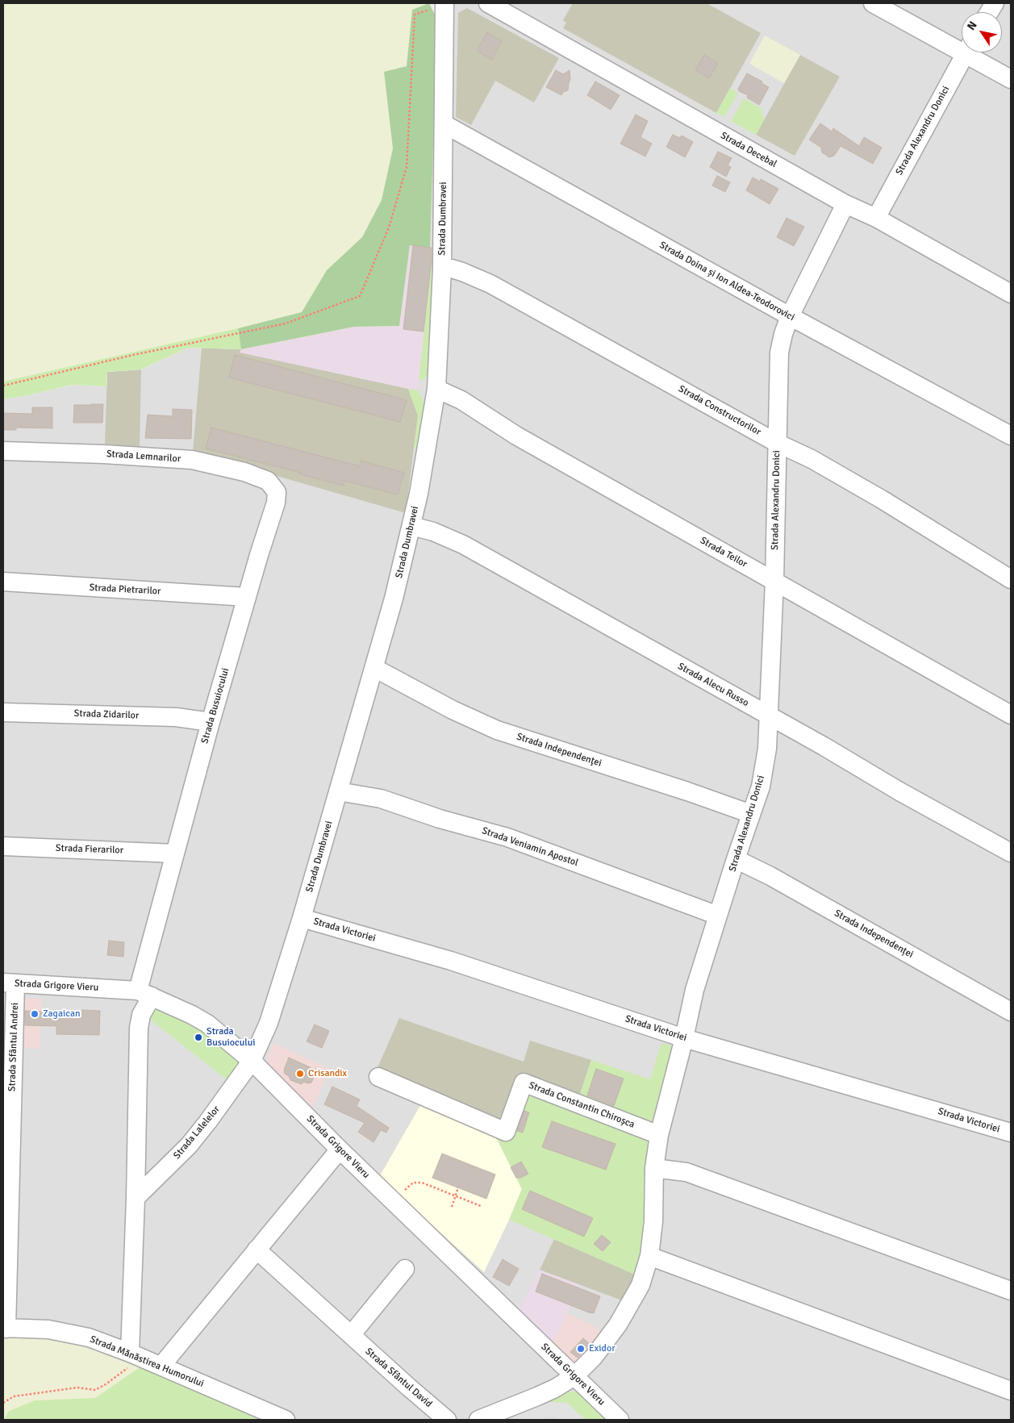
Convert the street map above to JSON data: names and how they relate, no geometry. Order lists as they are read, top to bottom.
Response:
{
  "streets": {
    "street": [
      "Strada Alexandru Donici",
      "Strada Decebal",
      "Strada Dumbravei",
      "Strada Doina și Ion Aldea-Teodorovici",
      "Strada Constructorilor",
      "Strada Lemnarilor",
      "Strada Teilor",
      "Strada Pietrarilor",
      "Strada Alecu Russo",
      "Strada Busuiocului",
      "Strada Zidarilor",
      "Strada Independenţei",
      "Strada Veniamin Apostol",
      "Strada Fierarilor",
      "Strada Victoriei",
      "Strada Independenței",
      "Strada Grigore Vieru",
      "Strada Sfântul Andrei",
      "Strada Constantin Chiroșca",
      "Strada Lalelelor",
      "Strada Mănăstirea Humorului",
      "Strada Sfântul David"
    ]
  },
  "crossings": [
    ["Strada Alexandru Donici", "Strada Decebal"],
    ["Strada Alexandru Donici", "Strada Doina și Ion Aldea-Teodorovici"],
    ["Strada Alexandru Donici", "Strada Constructorilor"],
    ["Strada Alexandru Donici", "Strada Teilor"],
    ["Strada Alexandru Donici", "Strada Alecu Russo"],
    ["Strada Alexandru Donici", "Strada Independenţei"],
    ["Strada Alexandru Donici", "Strada Veniamin Apostol"],
    ["Strada Alexandru Donici", "Strada Victoriei"],
    ["Strada Alexandru Donici", "Strada Independenței"],
    ["Strada Alexandru Donici", "Strada Grigore Vieru"],
    ["Strada Alexandru Donici", "Strada Constantin Chiroșca"],
    ["Strada Dumbravei", "Strada Doina și Ion Aldea-Teodorovici"],
    ["Strada Dumbravei", "Strada Constructorilor"],
    ["Strada Dumbravei", "Strada Teilor"],
    ["Strada Dumbravei", "Strada Alecu Russo"],
    ["Strada Dumbravei", "Strada Independenţei"],
    ["Strada Dumbravei", "Strada Veniamin Apostol"],
    ["Strada Dumbravei", "Strada Victoriei"],
    ["Strada Dumbravei", "Strada Grigore Vieru"],
    ["Strada Dumbravei", "Strada Lalelelor"],
    ["Strada Lemnarilor", "Strada Busuiocului"],
    ["Strada Pietrarilor", "Strada Busuiocului"],
    ["Strada Busuiocului", "Strada Zidarilor"],
    ["Strada Busuiocului", "Strada Fierarilor"],
    ["Strada Busuiocului", "Strada Grigore Vieru"],
    ["Strada Busuiocului", "Strada Lalelelor"],
    ["Strada Busuiocului", "Strada Mănăstirea Humorului"],
    ["Strada Grigore Vieru", "Strada Sfântul Andrei"],
    ["Strada Grigore Vieru", "Strada Lalelelor"],
    ["Strada Sfântul Andrei", "Strada Mănăstirea Humorului"]
  ],
  "places": [
    "Zagaican",
    "Strada Busuiocului",
    "Crisandix",
    "Exidor"
  ],
  "north": "top left"
}
